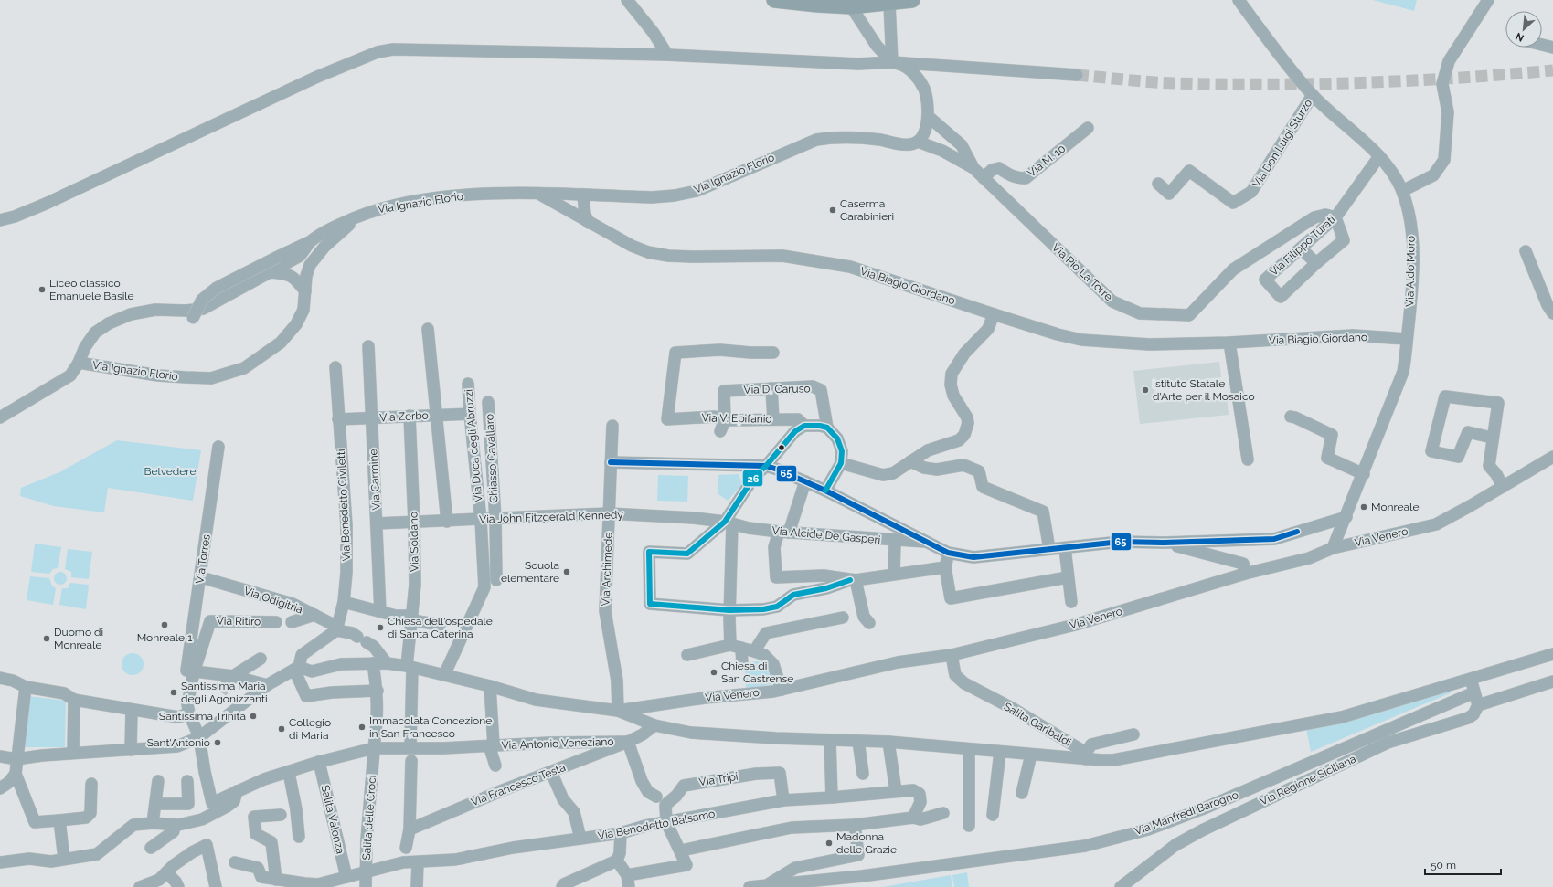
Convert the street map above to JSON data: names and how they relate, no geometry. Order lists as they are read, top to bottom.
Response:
{
  "streets": {
    "street": [
      "Via Don Luigi Sturzo",
      "Via M. 10",
      "Via Ignazio Florio",
      "Via Filippo Turati",
      "Via Aldo Moro",
      "Via Pio La Torre",
      "Via Biagio Giordano",
      "Via D. Caruso",
      "Via Zerbo",
      "Via V. Epifanio",
      "Via Duca degli Abruzzi",
      "Chiasso Cavallaro",
      "Via Carmine",
      "Via Benedetto Civiletti",
      "Via John Fitzgerald Kennedy",
      "Via Alcide De Gasperi",
      "Via Venero",
      "Via Soldano",
      "Via Torres",
      "Via Archimede",
      "Via Odigitria",
      "Via Ritiro",
      "Salita Garibaldi",
      "Via Antonio Veneziano",
      "Via Tripi",
      "Via Regione Siciliana",
      "Via Francesco Testa",
      "Via Manfredi Barogno",
      "Salita delle Croci",
      "Salita Valenza",
      "Via Benedetto Balsamo"
    ]
  },
  "crossings": [
    ["Via Don Luigi Sturzo", "Via Aldo Moro"],
    ["Via M. 10", "Via Pio La Torre"],
    ["Via Ignazio Florio", "Via Biagio Giordano"],
    ["Via Filippo Turati", "Via Aldo Moro"],
    ["Via Filippo Turati", "Via Pio La Torre"],
    ["Via Aldo Moro", "Via Biagio Giordano"],
    ["Via Aldo Moro", "Via Venero"],
    ["Via D. Caruso", "Via V. Epifanio"],
    ["Via Zerbo", "Via Duca degli Abruzzi"],
    ["Via Zerbo", "Via Carmine"],
    ["Via Zerbo", "Via Benedetto Civiletti"],
    ["Via Zerbo", "Via Soldano"],
    ["Via Duca degli Abruzzi", "Via John Fitzgerald Kennedy"],
    ["Chiasso Cavallaro", "Via John Fitzgerald Kennedy"],
    ["Via Carmine", "Via John Fitzgerald Kennedy"],
    ["Via Benedetto Civiletti", "Via Odigitria"],
    ["Via John Fitzgerald Kennedy", "Via Alcide De Gasperi"],
    ["Via John Fitzgerald Kennedy", "Via Soldano"],
    ["Via John Fitzgerald Kennedy", "Via Archimede"],
    ["Via Venero", "Via Archimede"],
    ["Via Venero", "Salita Garibaldi"],
    ["Via Soldano", "Via Antonio Veneziano"],
    ["Via Torres", "Via Ritiro"],
    ["Via Antonio Veneziano", "Via Francesco Testa"],
    ["Via Antonio Veneziano", "Salita delle Croci"],
    ["Via Antonio Veneziano", "Salita Valenza"],
    ["Via Tripi", "Via Benedetto Balsamo"],
    ["Salita delle Croci", "Via Benedetto Balsamo"],
    ["Salita Valenza", "Via Benedetto Balsamo"]
  ],
  "parks": ["Belvedere"],
  "places": [
    "Caserma Carabinieri",
    "Liceo classico Emanuele Basile",
    "Istituto Statale d'Arte per il Mosaico",
    "Monreale",
    "Scuola elementare",
    "Monreale 1",
    "Chiesa dell'ospedale di Santa Caterina",
    "Duomo di Monreale",
    "Chiesa di San Castrense",
    "Santissima Maria degli Agonizzanti",
    "Santissima Trinità",
    "Immacolata Concezione in San Francesco",
    "Collegio di Maria",
    "Sant'Antonio",
    "Madonna delle Grazie"
  ],
  "lines": ["transit line 26", "transit line 65"],
  "scale_bar": "50 m",
  "north": "bottom left"
}
